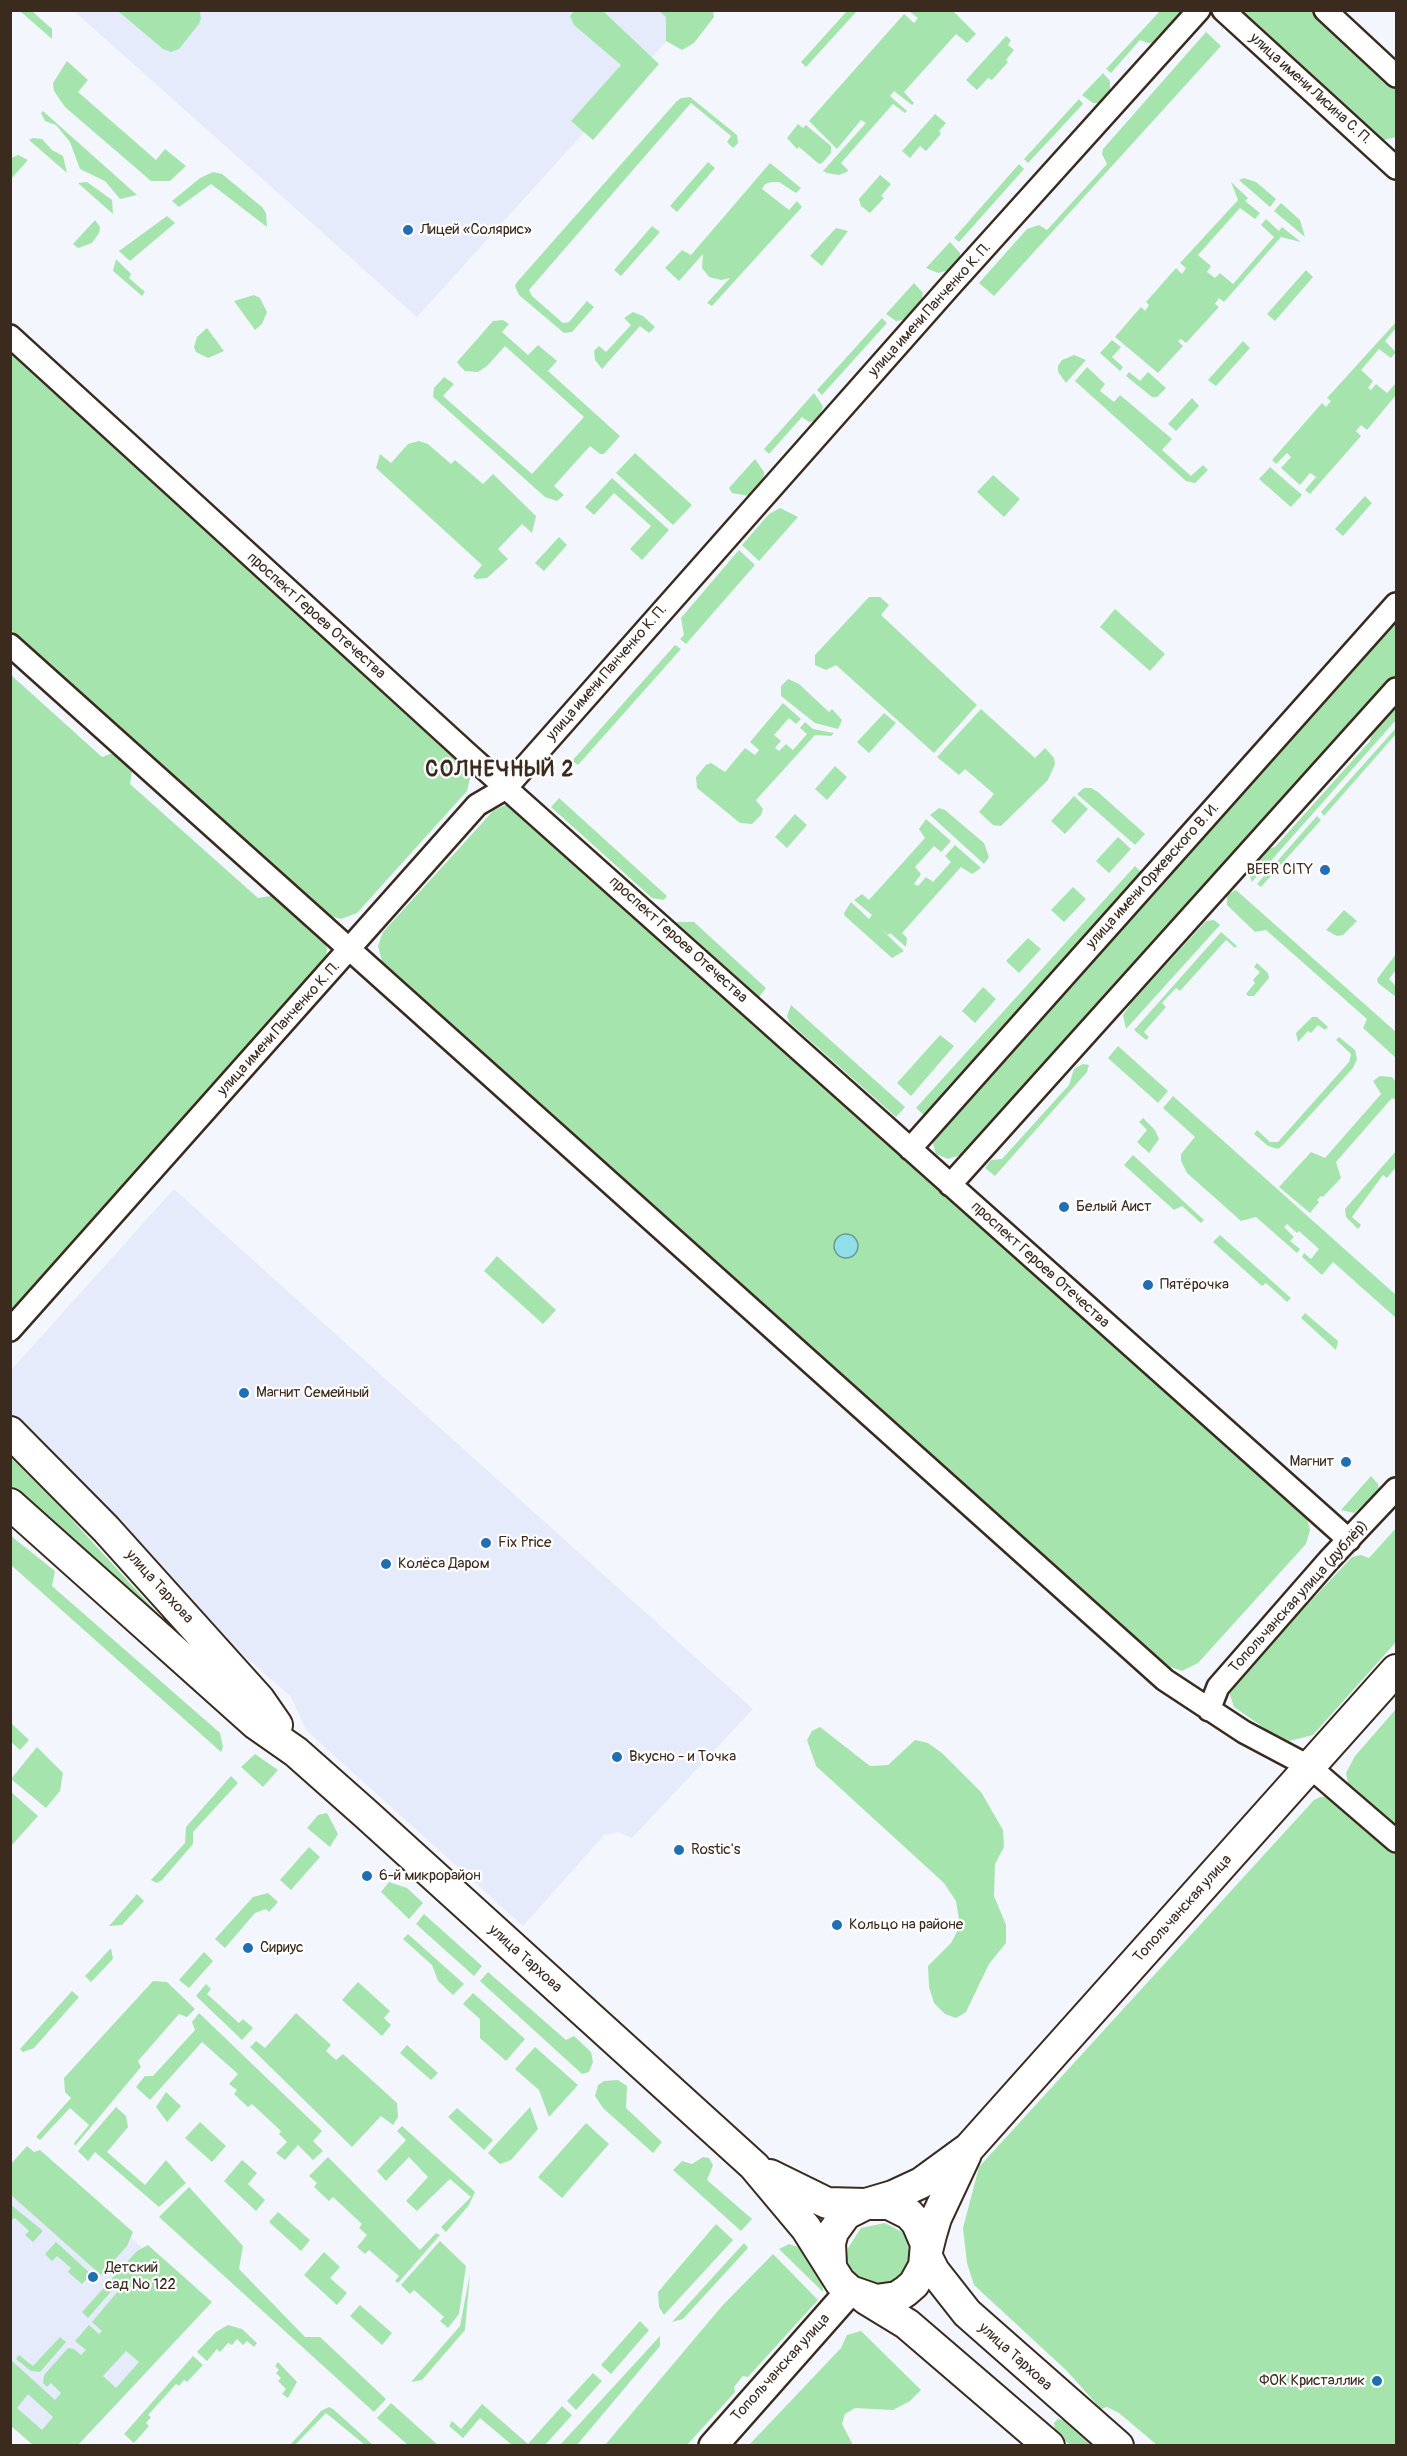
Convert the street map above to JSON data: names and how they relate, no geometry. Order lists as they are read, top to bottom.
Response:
{
  "streets": {
    "main road": ["улица Тархова", "Топольчанская улица"],
    "street": [
      "улица имени Лисина С. П.",
      "улица имени Панченко К. П.",
      "проспект Героев Отечества",
      "улица имени Оржевского В. И.",
      "Топольчанская улица (дублёр)"
    ]
  },
  "crossings": [
    ["улица имени Панченко К. П.", "проспект Героев Отечества"],
    ["проспект Героев Отечества", "улица имени Оржевского В. И."],
    ["проспект Героев Отечества", "Топольчанская улица (дублёр)"],
    ["улица Тархова", "Топольчанская улица"]
  ],
  "districts": ["СОЛНЕЧНЫЙ 2"],
  "places": [
    "Лицей «Солярис»",
    "BEER CITY",
    "Белый Аист",
    "Пятёрочка",
    "Магнит Семейный",
    "Магнит",
    "Fix Price",
    "Колёса Даром",
    "Вкусно - и Точка",
    "Rostic's",
    "6-й микрорайон",
    "Кольцо на районе",
    "Сириус",
    "Детский сад № 122",
    "ФОК Кристаллик"
  ]
}
